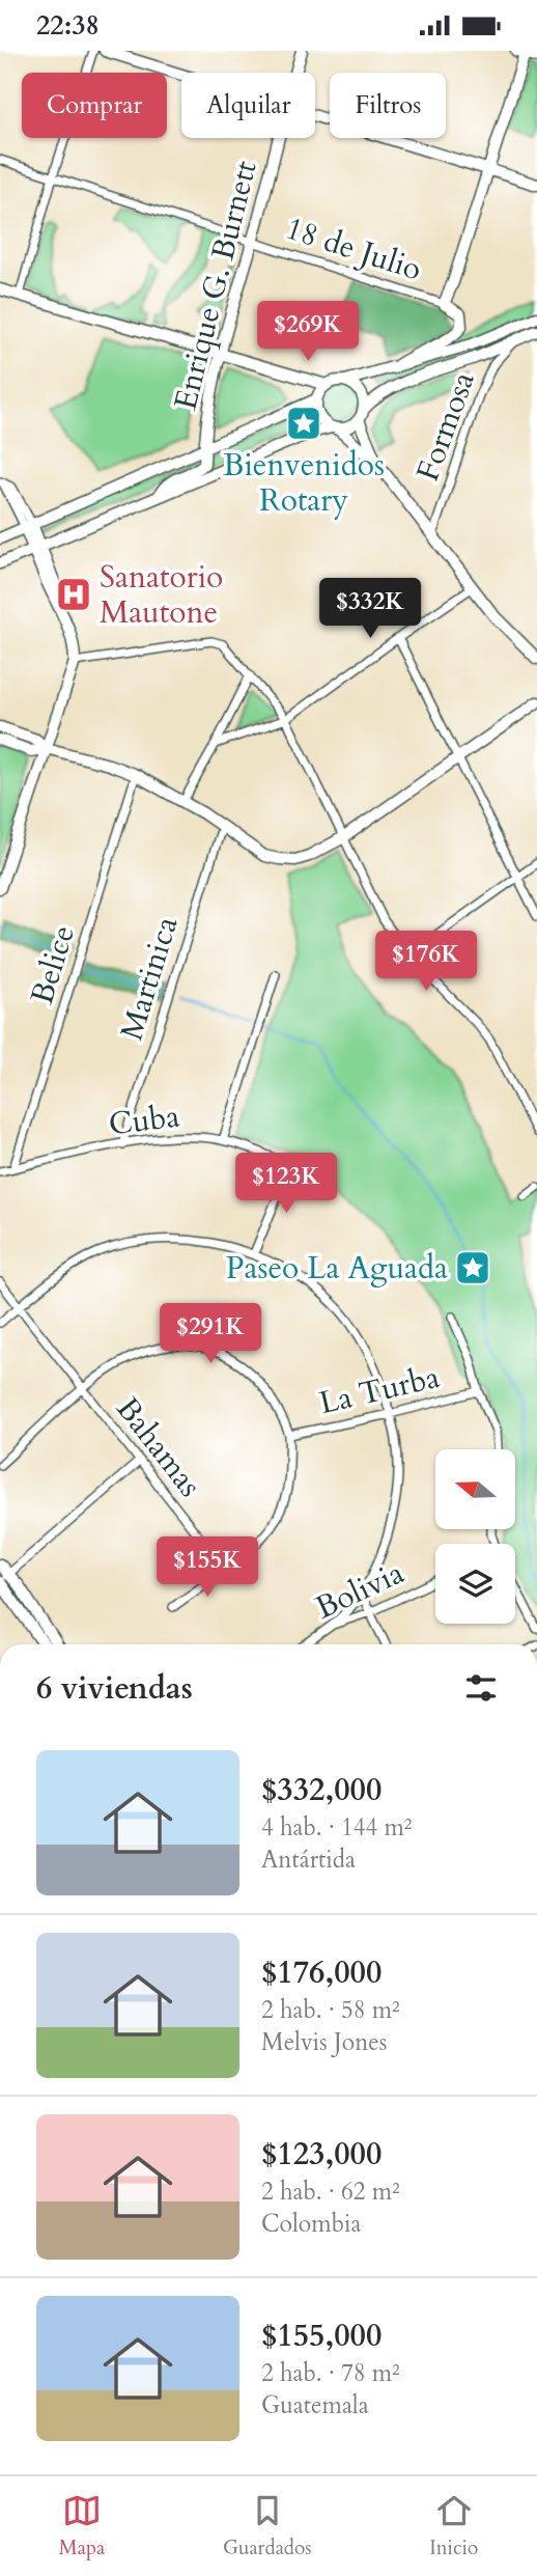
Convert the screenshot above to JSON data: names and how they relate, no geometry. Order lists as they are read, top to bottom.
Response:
{
  "streets": {
    "street": [
      "18 de Julio",
      "Enrique G. Burnett",
      "Formosa",
      "Belice",
      "Martinica",
      "Cuba",
      "La Turba",
      "Bahamas",
      "Bolivia"
    ]
  },
  "crossings": [
    ["18 de Julio", "Enrique G. Burnett"],
    ["Belice", "Cuba"],
    ["Martinica", "Cuba"]
  ],
  "places": {
    "place": ["Bienvenidos Rotary", "Paseo La Aguada"],
    "hospital": ["Sanatorio Mautone"]
  },
  "north": "left",
  "page": {
    "status": "22:38",
    "chip": ["Comprar", "Alquilar", "Filtros"],
    "price": [
      "$269K",
      "$332K",
      "$176K",
      "$123K",
      "$291K",
      "$155K"
    ],
    "heading": "6 viviendas",
    "list": [
      {
        "name": "$332,000",
        "note": "4 hab. · 144 m² · Antártida"
      },
      {
        "name": "$176,000",
        "note": "2 hab. · 58 m² · Melvis Jones"
      },
      {
        "name": "$123,000",
        "note": "2 hab. · 62 m² · Colombia"
      },
      {
        "name": "$155,000",
        "note": "2 hab. · 78 m² · Guatemala"
      }
    ],
    "tabs": ["Mapa", "Guardados", "Inicio"]
  }
}
